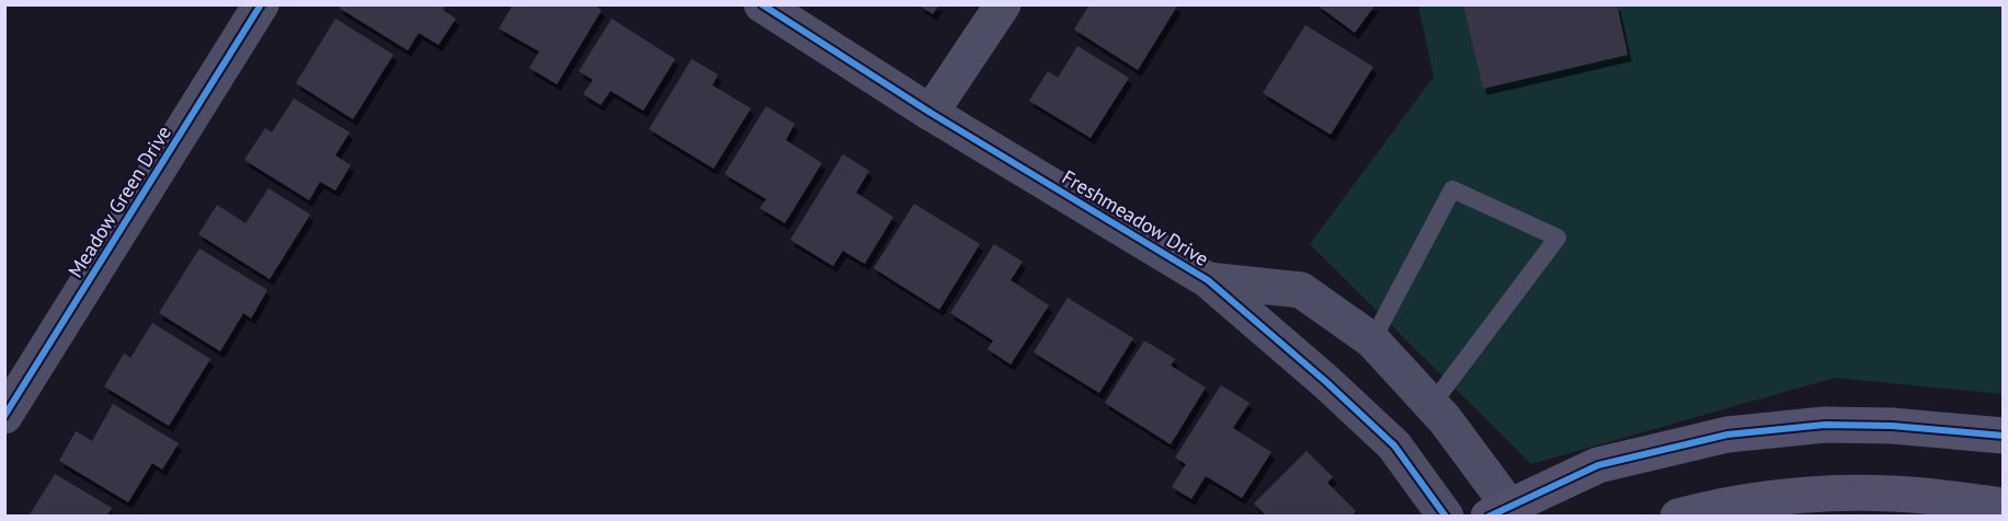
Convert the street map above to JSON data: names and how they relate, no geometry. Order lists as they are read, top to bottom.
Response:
{
  "streets": {
    "street": ["Meadow Green Drive", "Freshmeadow Drive"]
  }
}
